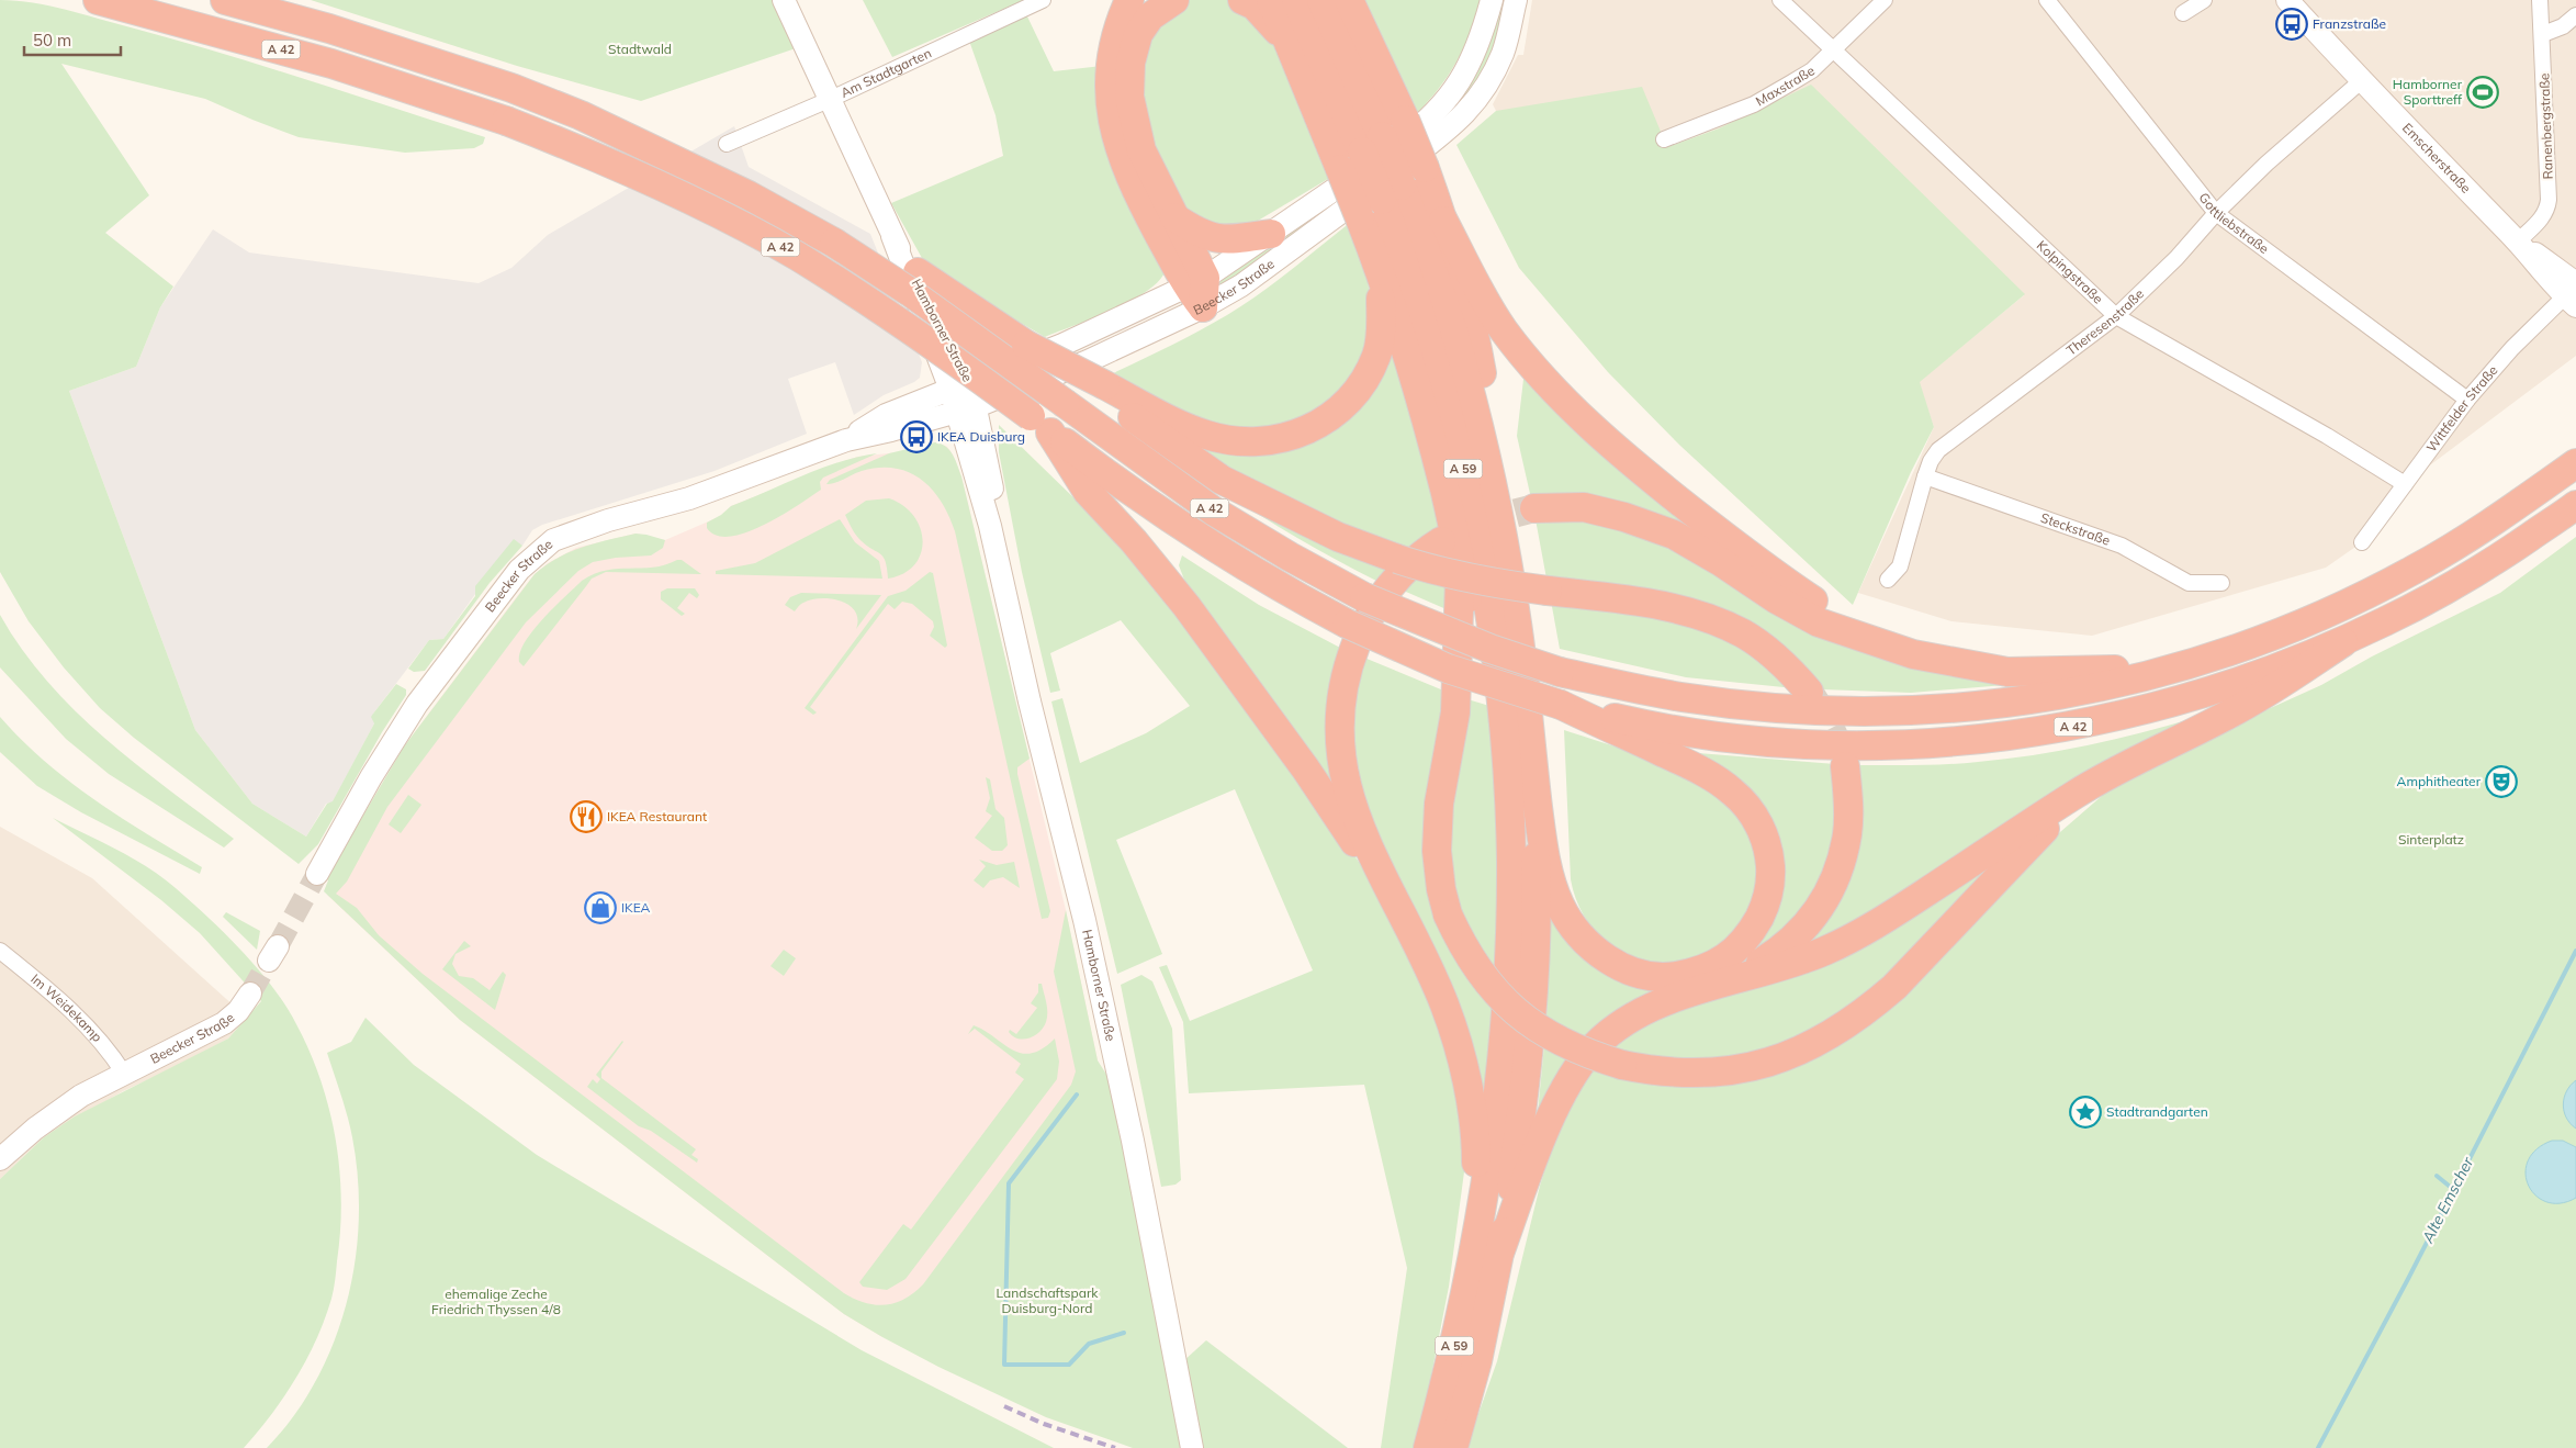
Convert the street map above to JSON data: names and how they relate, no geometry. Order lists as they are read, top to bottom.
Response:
{
  "streets": {
    "highway": ["A 42", "A 59"],
    "street": [
      "Am Stadtgarten",
      "Maxstraße",
      "Ranenbergstraße",
      "Emscherstraße",
      "Gottliebstraße",
      "Kolpingstraße",
      "Beecker Straße",
      "Theresenstraße",
      "Hamborner Straße",
      "Wittfelder Straße",
      "Steckstraße",
      "Im Weidekamp"
    ]
  },
  "crossings": [
    ["Am Stadtgarten", "Hamborner Straße"],
    ["Maxstraße", "Kolpingstraße"],
    ["Ranenbergstraße", "Emscherstraße"],
    ["Emscherstraße", "Theresenstraße"],
    ["Emscherstraße", "Wittfelder Straße"],
    ["Gottliebstraße", "Theresenstraße"],
    ["Gottliebstraße", "Wittfelder Straße"],
    ["Kolpingstraße", "Theresenstraße"],
    ["Kolpingstraße", "Wittfelder Straße"],
    ["Beecker Straße", "Hamborner Straße"],
    ["Beecker Straße", "Im Weidekamp"],
    ["Theresenstraße", "Steckstraße"]
  ],
  "water": ["Alte Emscher"],
  "parks": [
    "Stadtwald",
    "Sinterplatz",
    "Landschaftspark Duisburg-Nord",
    "ehemalige Zeche Friedrich Thyssen 4/8"
  ],
  "places": {
    "bus stop": ["Franzstraße", "IKEA Duisburg"],
    "sports": ["Hamborner Sporttreff"],
    "theatre": ["Amphitheater"],
    "restaurant": ["IKEA Restaurant"],
    "shop": ["IKEA"],
    "place": ["Stadtrandgarten"]
  },
  "scale_bar": "50 m"
}
